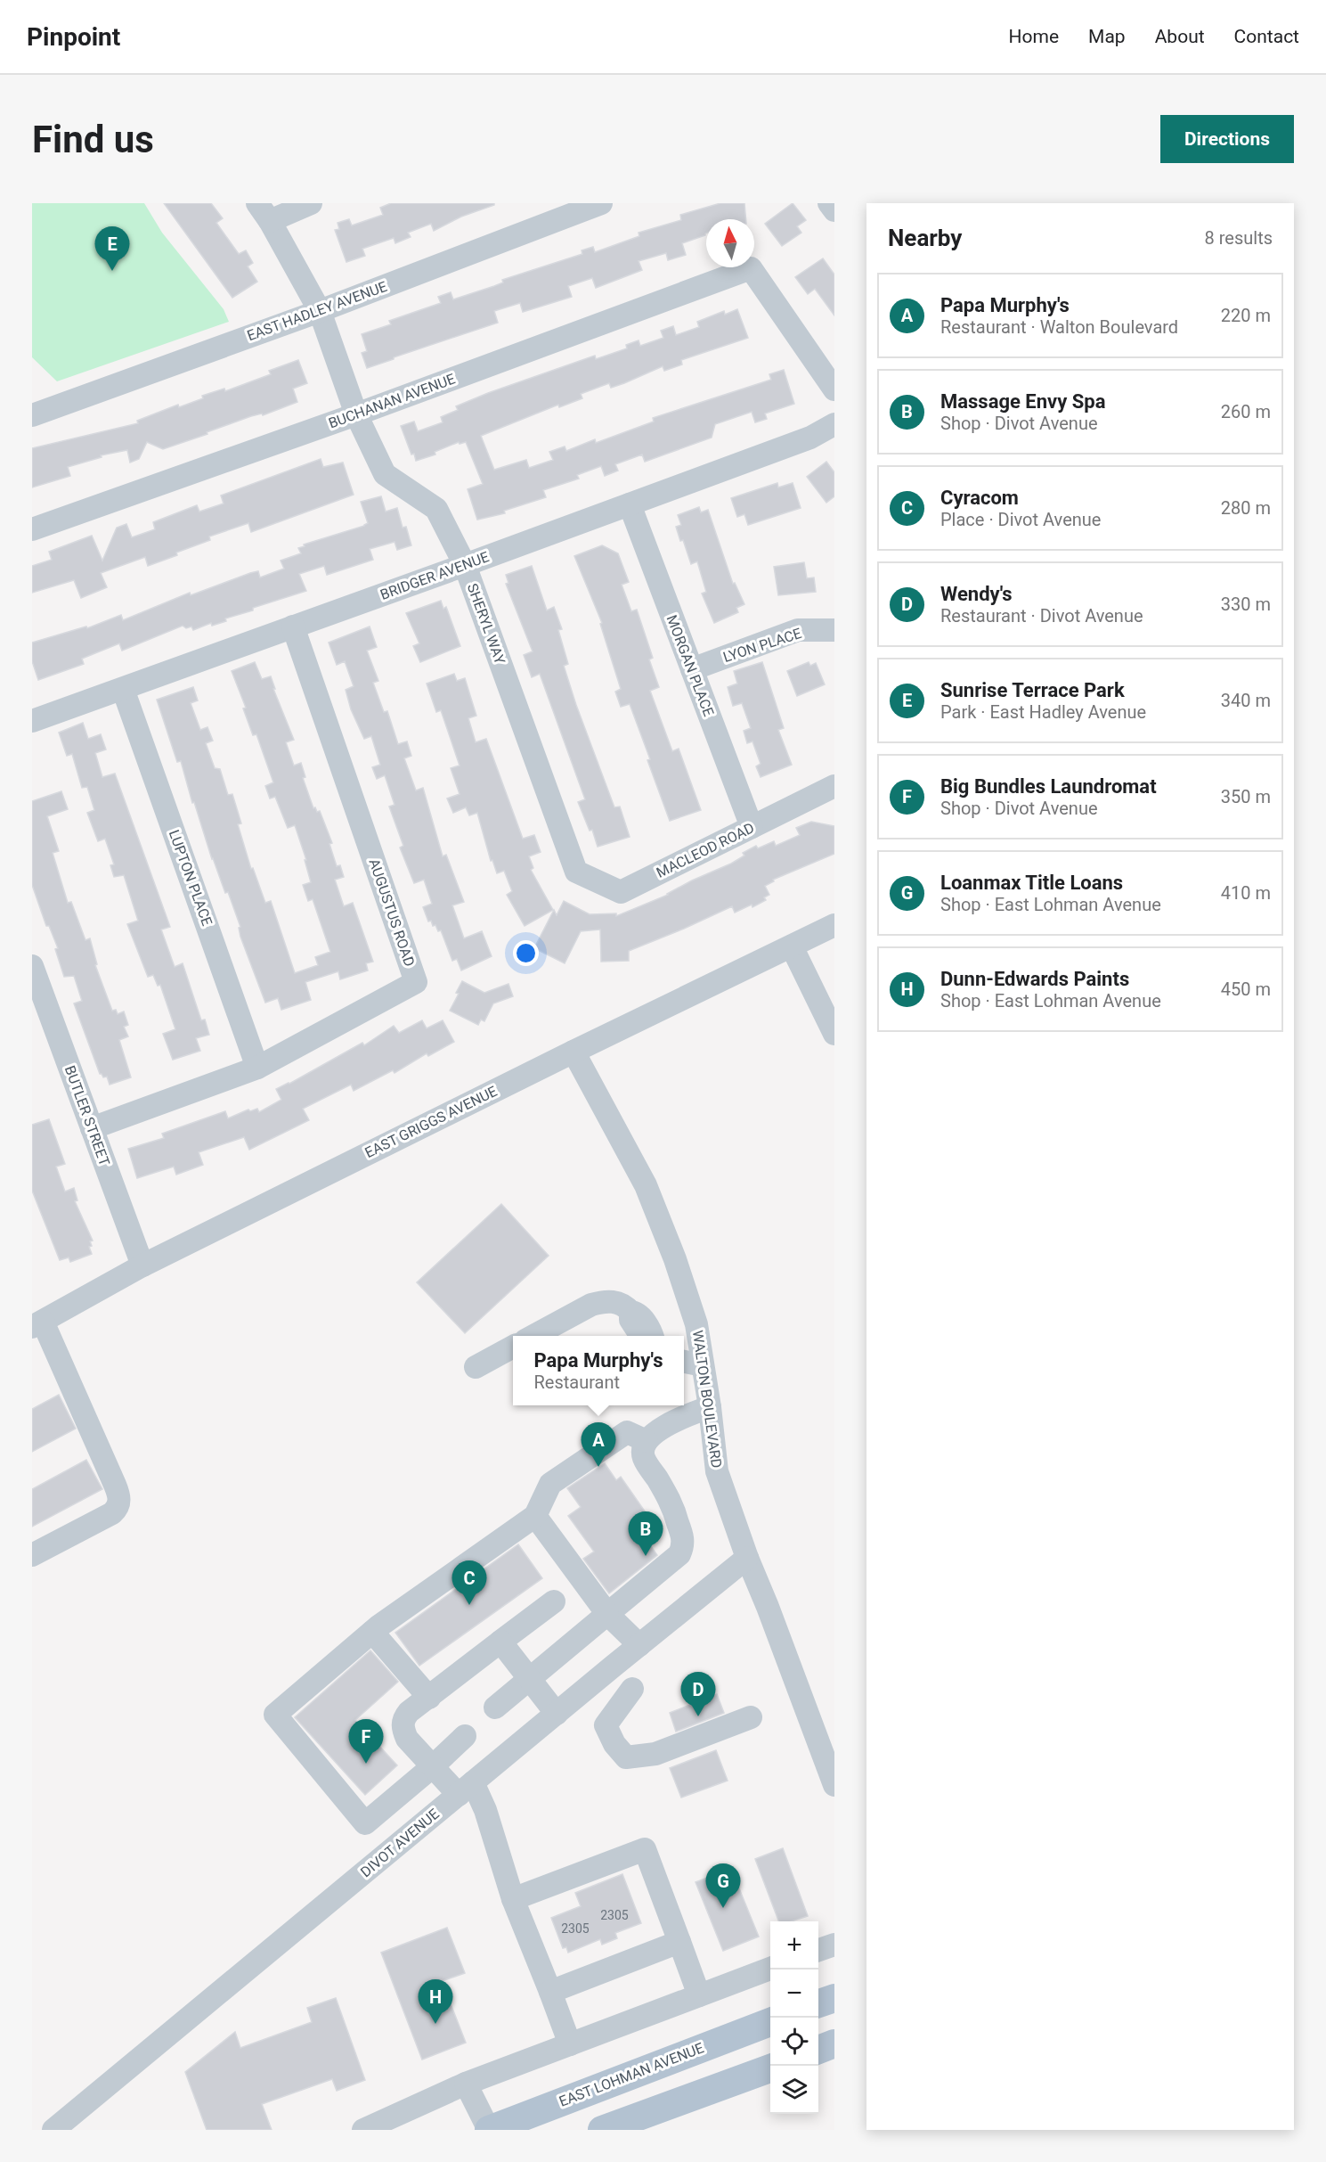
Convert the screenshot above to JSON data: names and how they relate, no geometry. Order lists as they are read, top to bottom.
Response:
{
  "streets": {
    "main road": ["EAST LOHMAN AVENUE"],
    "street": [
      "EAST HADLEY AVENUE",
      "BUCHANAN AVENUE",
      "BRIDGER AVENUE",
      "SHERYL WAY",
      "LYON PLACE",
      "MORGAN PLACE",
      "MACLEOD ROAD",
      "LUPTON PLACE",
      "AUGUSTUS ROAD",
      "BUTLER STREET",
      "EAST GRIGGS AVENUE",
      "WALTON BOULEVARD",
      "DIVOT AVENUE"
    ]
  },
  "crossings": [
    ["EAST HADLEY AVENUE", "SHERYL WAY"],
    ["BUCHANAN AVENUE", "SHERYL WAY"],
    ["BRIDGER AVENUE", "SHERYL WAY"],
    ["BRIDGER AVENUE", "MORGAN PLACE"],
    ["BRIDGER AVENUE", "LUPTON PLACE"],
    ["BRIDGER AVENUE", "AUGUSTUS ROAD"],
    ["SHERYL WAY", "MACLEOD ROAD"],
    ["LYON PLACE", "MORGAN PLACE"],
    ["MORGAN PLACE", "MACLEOD ROAD"],
    ["LUPTON PLACE", "AUGUSTUS ROAD"],
    ["AUGUSTUS ROAD", "BUTLER STREET"],
    ["BUTLER STREET", "EAST GRIGGS AVENUE"],
    ["EAST GRIGGS AVENUE", "WALTON BOULEVARD"],
    ["WALTON BOULEVARD", "DIVOT AVENUE"]
  ],
  "house_numbers": ["2305", "2305"],
  "north": "top",
  "page": {
    "header": "Pinpoint",
    "nav": [
      "Home",
      "Map",
      "About",
      "Contact"
    ],
    "buttons": "Directions",
    "title": "Find us",
    "heading": ["Nearby", "8 results"],
    "pins": [
      "E",
      "A",
      "B",
      "C",
      "D",
      "F",
      "G",
      "H"
    ],
    "list": [
      {
        "mark": "A",
        "name": "Papa Murphy's",
        "note": "Restaurant · Walton Boulevard",
        "value": "220 m"
      },
      {
        "mark": "B",
        "name": "Massage Envy Spa",
        "note": "Shop · Divot Avenue",
        "value": "260 m"
      },
      {
        "mark": "C",
        "name": "Cyracom",
        "note": "Place · Divot Avenue",
        "value": "280 m"
      },
      {
        "mark": "D",
        "name": "Wendy's",
        "note": "Restaurant · Divot Avenue",
        "value": "330 m"
      },
      {
        "mark": "E",
        "name": "Sunrise Terrace Park",
        "note": "Park · East Hadley Avenue",
        "value": "340 m"
      },
      {
        "mark": "F",
        "name": "Big Bundles Laundromat",
        "note": "Shop · Divot Avenue",
        "value": "350 m"
      },
      {
        "mark": "G",
        "name": "Loanmax Title Loans",
        "note": "Shop · East Lohman Avenue",
        "value": "410 m"
      },
      {
        "mark": "H",
        "name": "Dunn-Edwards Paints",
        "note": "Shop · East Lohman Avenue",
        "value": "450 m"
      }
    ],
    "popup": ["Papa Murphy's", "Restaurant"],
    "map_buttons": ["+", "−"]
  }
}
